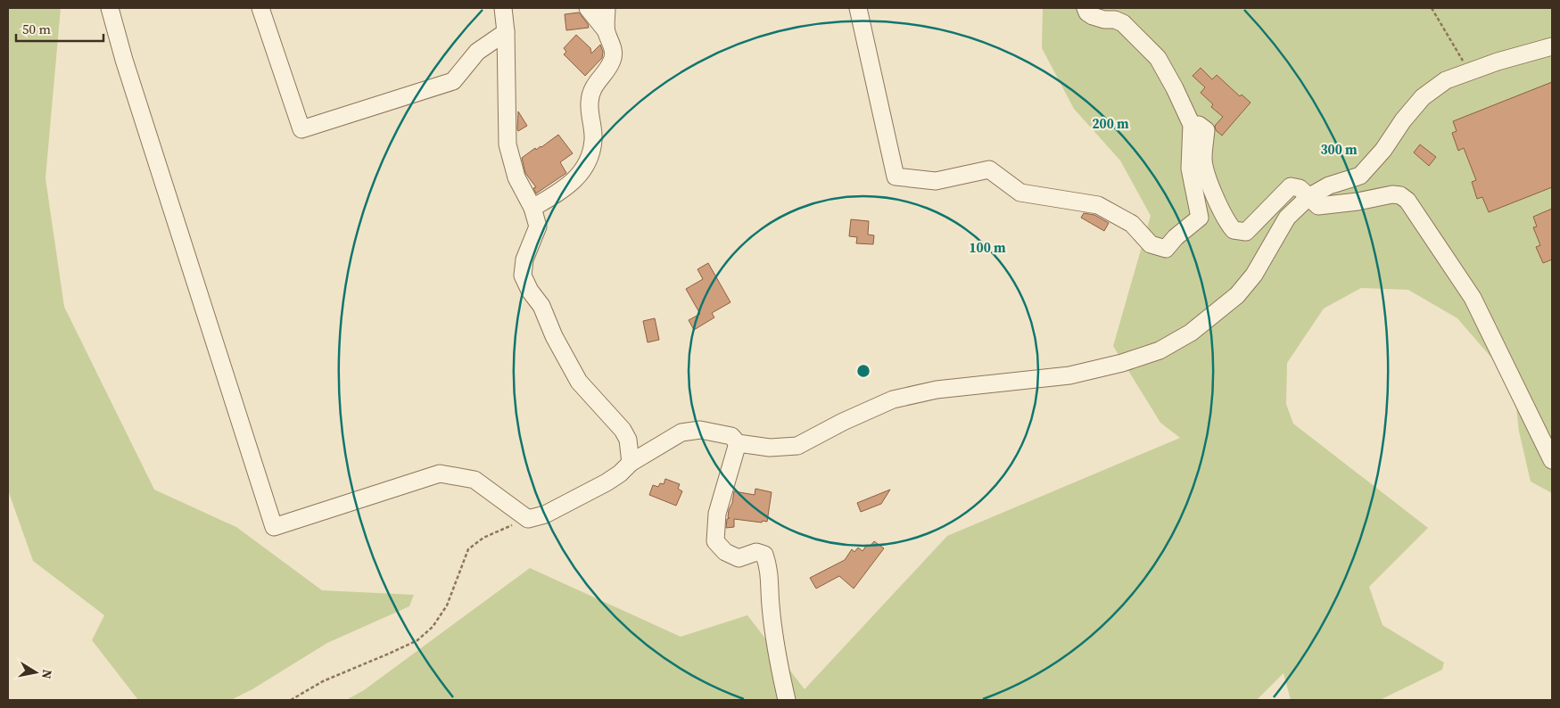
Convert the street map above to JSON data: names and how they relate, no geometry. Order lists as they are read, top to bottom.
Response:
{
  "scale_bar": "50 m",
  "north": "right",
  "rings": ["200 m", "300 m", "100 m"]
}
